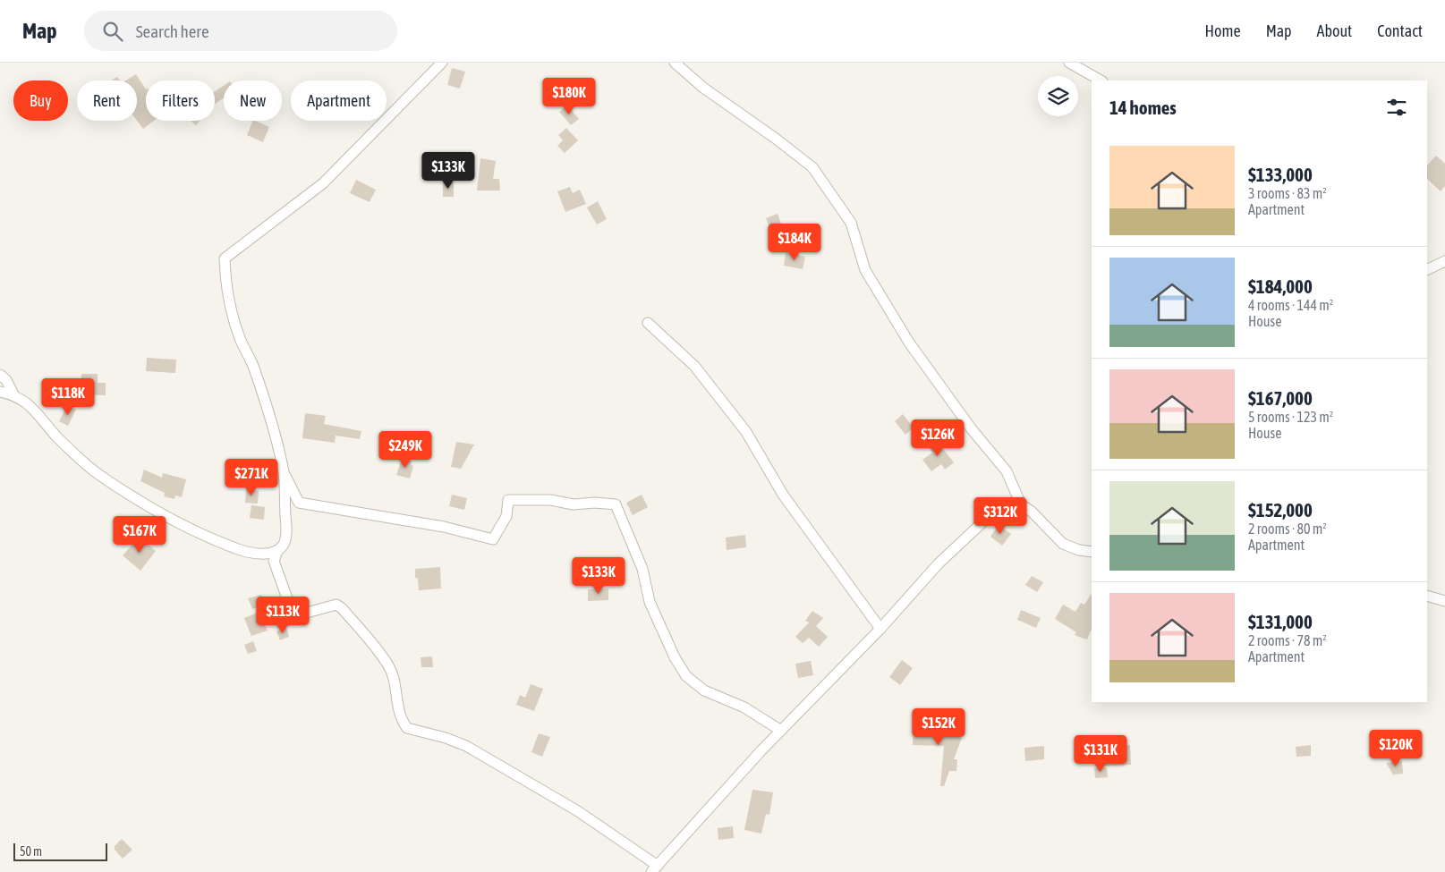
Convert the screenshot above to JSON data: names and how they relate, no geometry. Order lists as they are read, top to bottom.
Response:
{
  "scale_bar": "50 m",
  "page": {
    "header": "Map",
    "search": "Search here",
    "nav": [
      "Home",
      "Map",
      "About",
      "Contact"
    ],
    "price": [
      "$180K",
      "$133K",
      "$184K",
      "$118K",
      "$126K",
      "$249K",
      "$271K",
      "$312K",
      "$167K",
      "$133K",
      "$113K",
      "$152K",
      "$120K",
      "$131K"
    ],
    "chip": [
      "Buy",
      "Rent",
      "Filters",
      "New",
      "Apartment"
    ],
    "heading": "14 homes",
    "list": [
      {
        "name": "$133,000",
        "note": "3 rooms · 83 m² · Apartment"
      },
      {
        "name": "$184,000",
        "note": "4 rooms · 144 m² · House"
      },
      {
        "name": "$167,000",
        "note": "5 rooms · 123 m² · House"
      },
      {
        "name": "$152,000",
        "note": "2 rooms · 80 m² · Apartment"
      },
      {
        "name": "$131,000",
        "note": "2 rooms · 78 m² · Apartment"
      }
    ],
    "scale": "50 m"
  }
}
